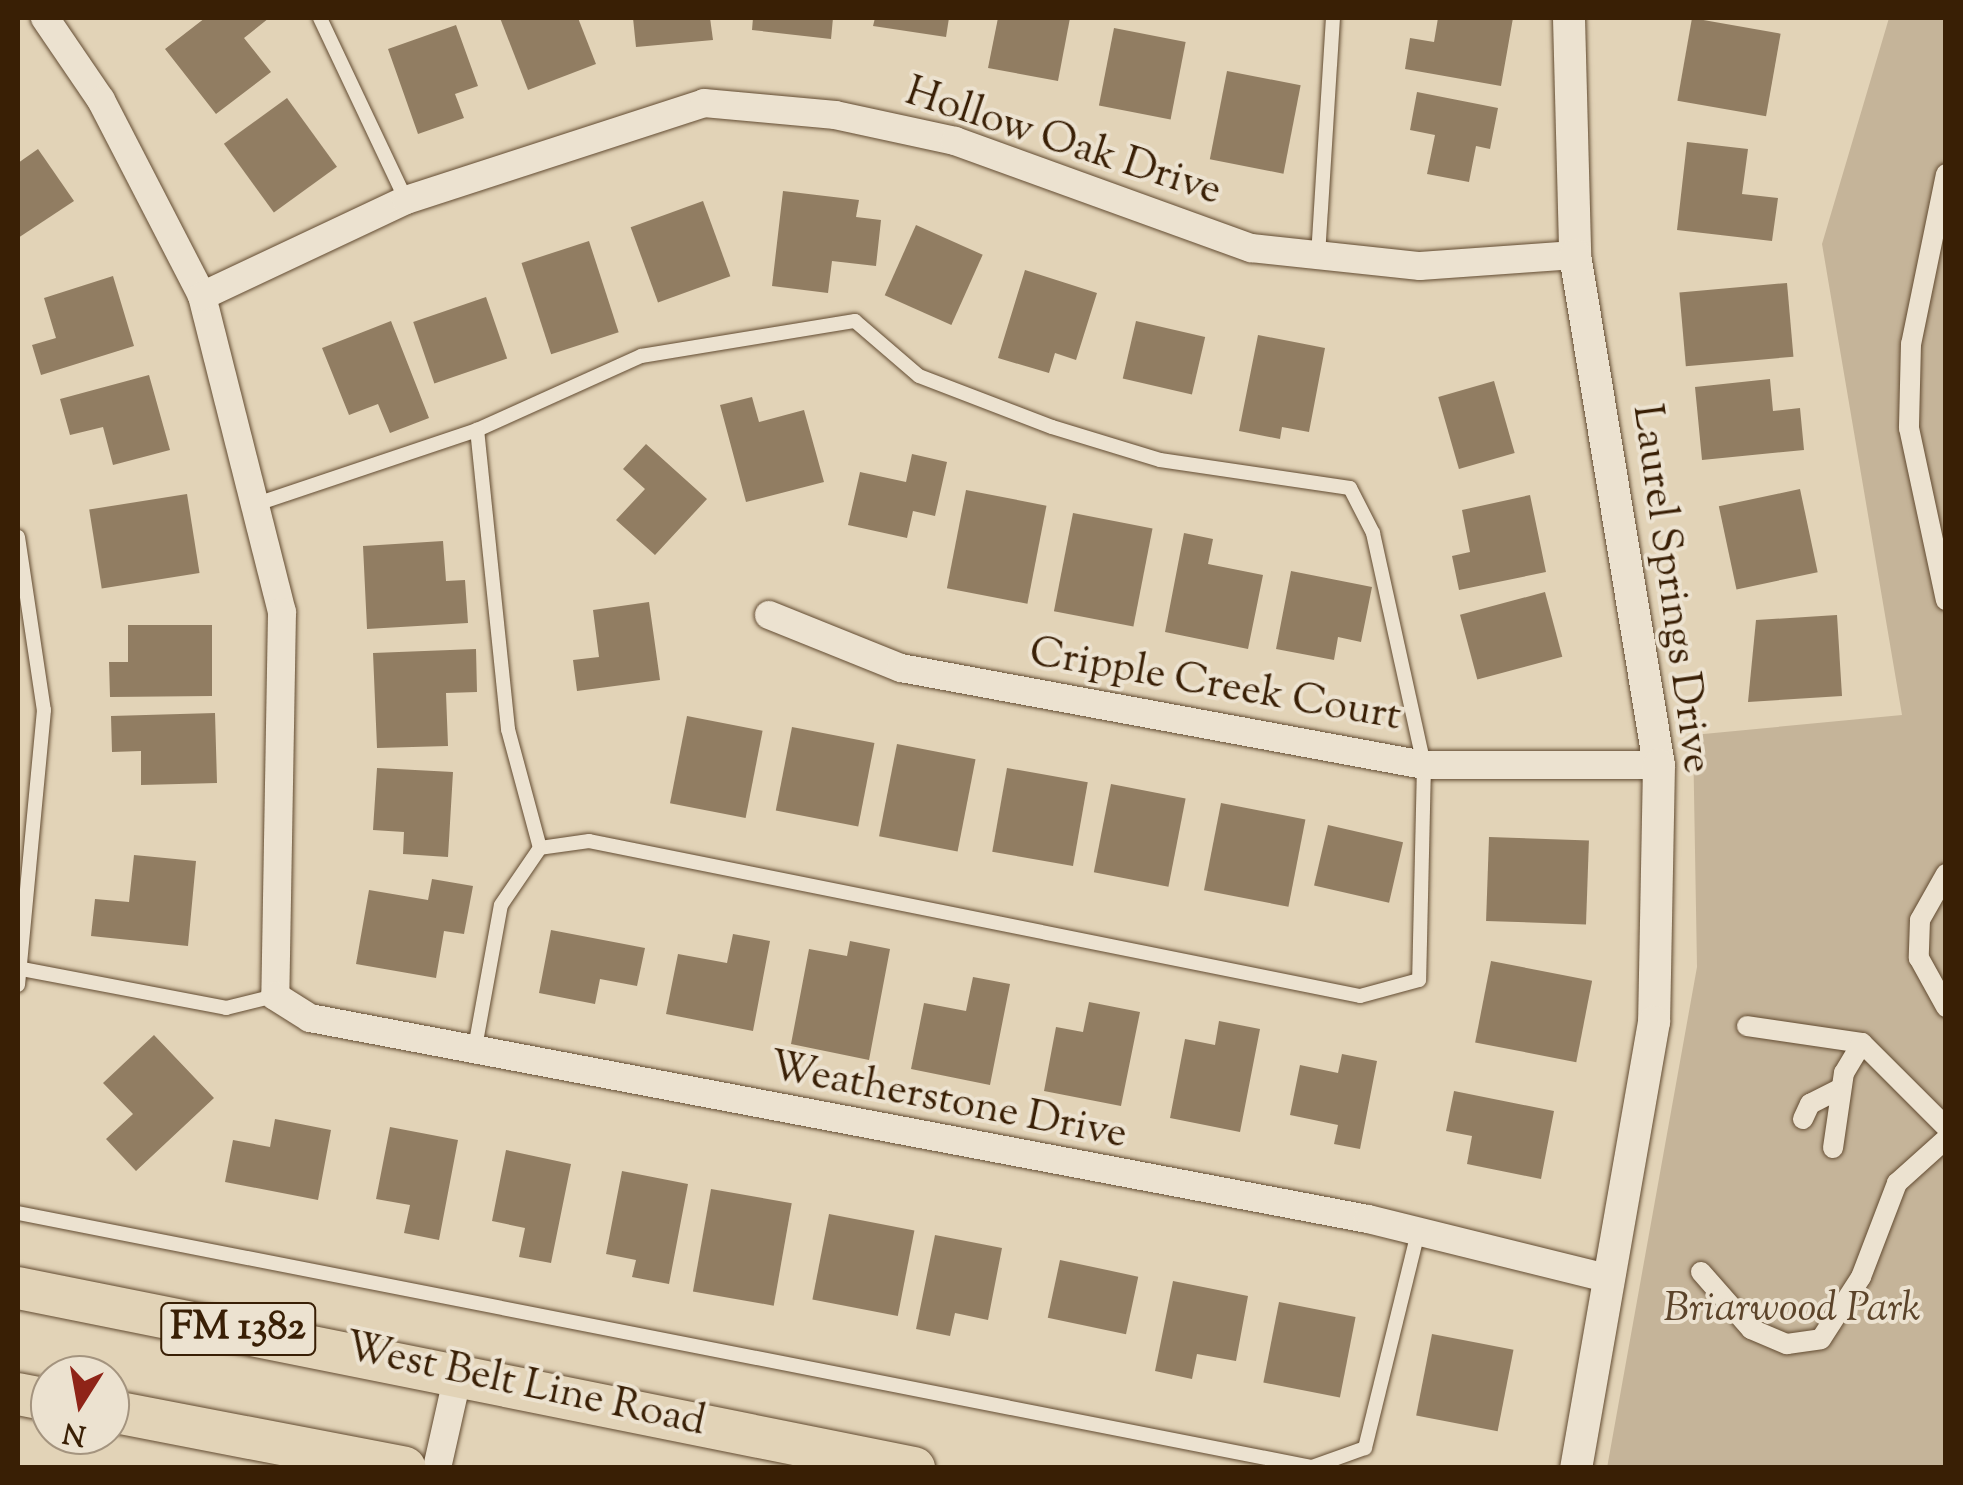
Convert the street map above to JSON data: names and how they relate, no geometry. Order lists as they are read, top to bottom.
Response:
{
  "streets": {
    "main road": ["FM 1382", "West Belt Line Road"],
    "street": [
      "Hollow Oak Drive",
      "Laurel Springs Drive",
      "Cripple Creek Court",
      "Weatherstone Drive"
    ]
  },
  "crossings": [
    ["Hollow Oak Drive", "Laurel Springs Drive"],
    ["Laurel Springs Drive", "Cripple Creek Court"],
    ["Laurel Springs Drive", "Weatherstone Drive"]
  ],
  "parks": ["Briarwood Park"],
  "north": "bottom"
}
